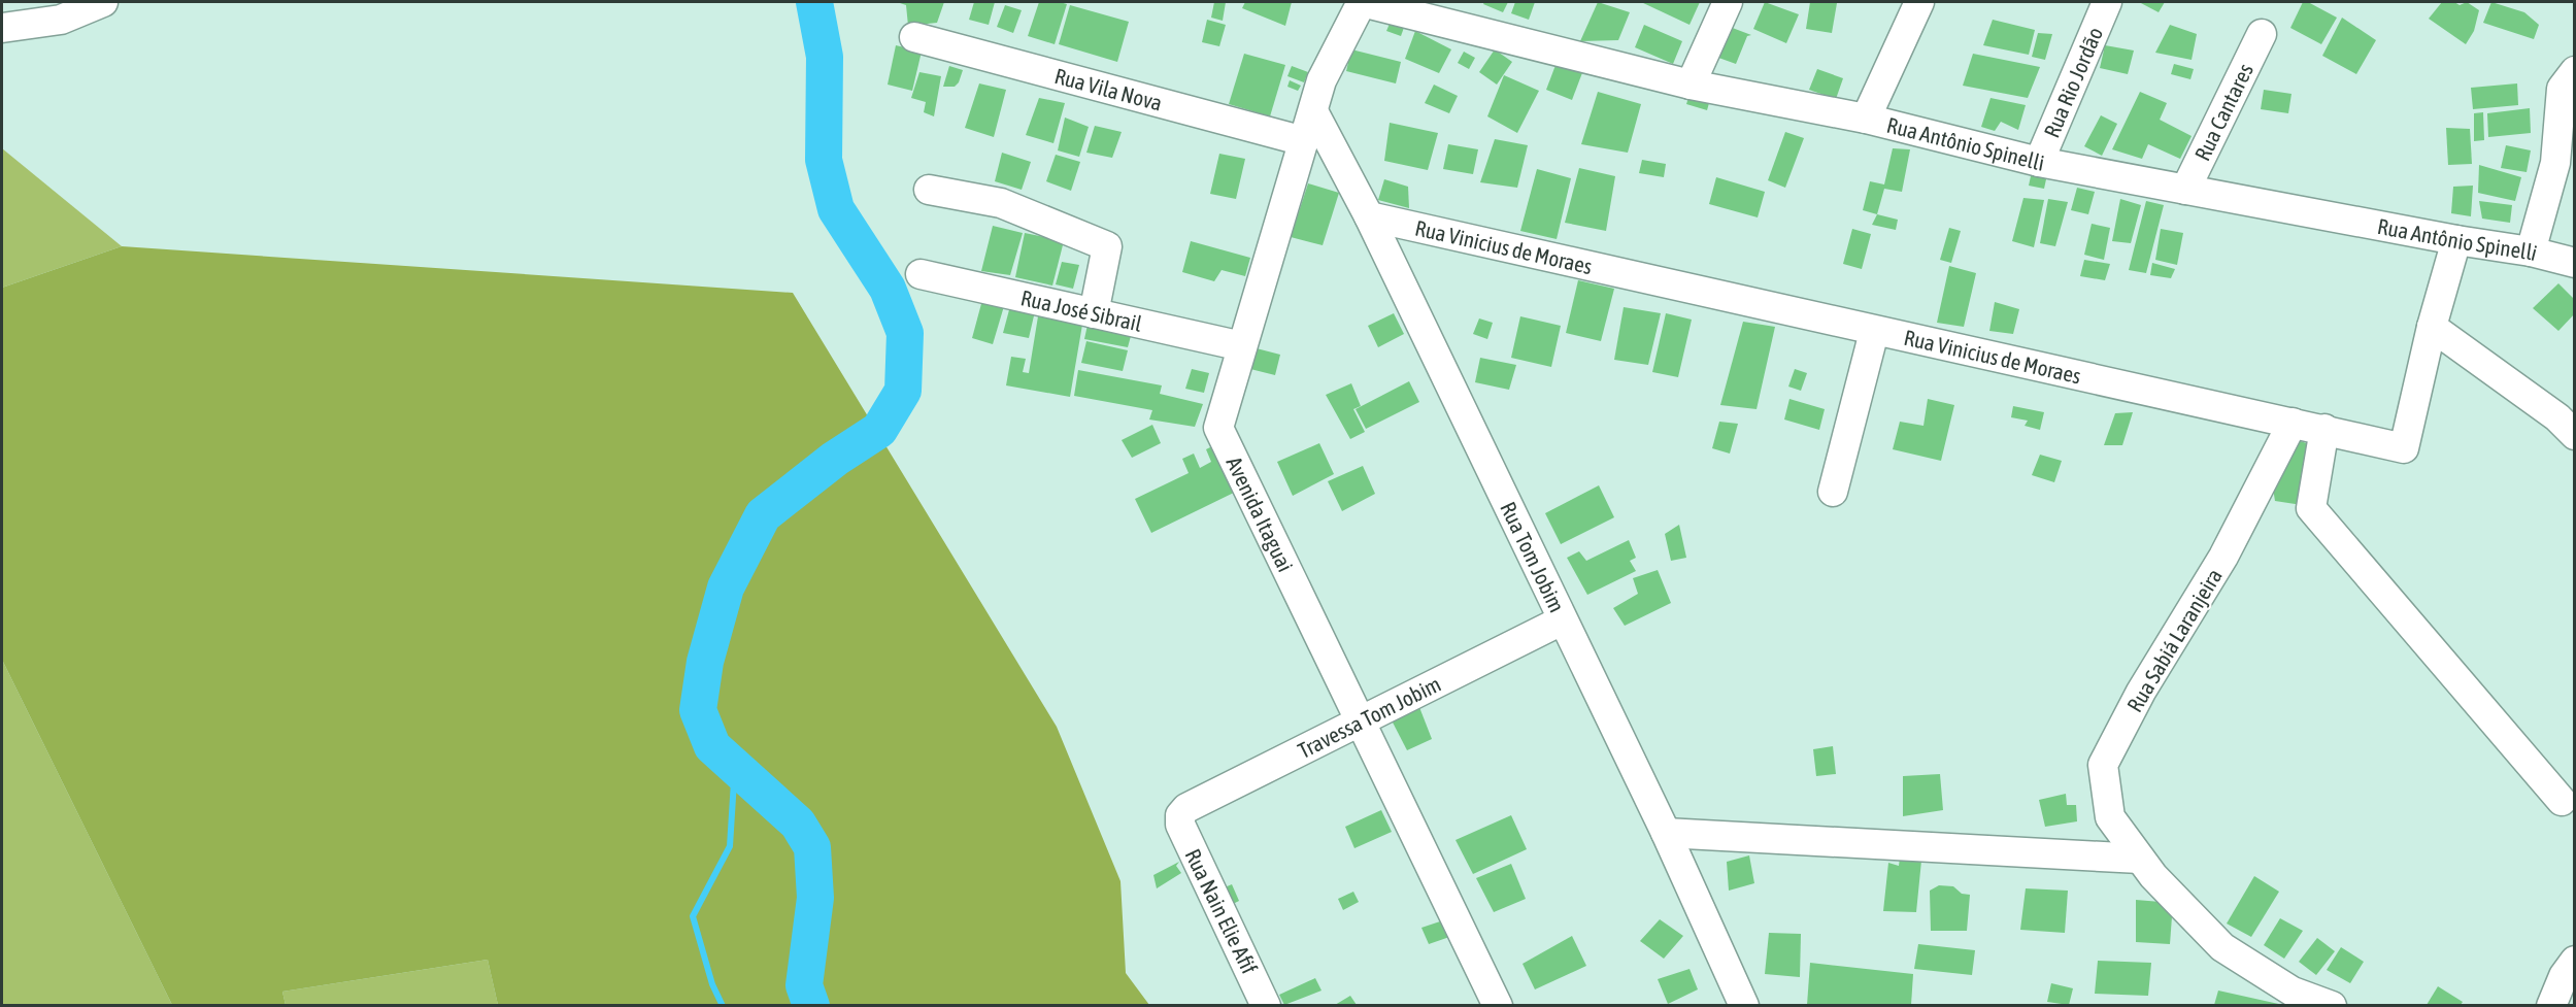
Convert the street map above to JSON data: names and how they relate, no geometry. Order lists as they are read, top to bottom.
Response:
{
  "streets": {
    "street": [
      "Rua Rio Jordão",
      "Rua Vila Nova",
      "Rua Cantares",
      "Rua Antônio Spinelli",
      "Rua Vinicius de Moraes",
      "Rua José Sibrail",
      "Avenida Itaguai",
      "Rua Tom Jobim",
      "Rua Sabiá Laranjeira",
      "Travessa Tom Jobim",
      "Rua Nain Elie Afif"
    ]
  },
  "crossings": [
    ["Rua Rio Jordão", "Rua Antônio Spinelli"],
    ["Rua Vila Nova", "Avenida Itaguai"],
    ["Rua Cantares", "Rua Antônio Spinelli"],
    ["Rua Antônio Spinelli", "Rua Vinicius de Moraes"],
    ["Rua Antônio Spinelli", "Avenida Itaguai"],
    ["Rua Vinicius de Moraes", "Rua Tom Jobim"],
    ["Rua Vinicius de Moraes", "Rua Sabiá Laranjeira"],
    ["Rua José Sibrail", "Avenida Itaguai"],
    ["Avenida Itaguai", "Rua Tom Jobim"],
    ["Avenida Itaguai", "Travessa Tom Jobim"],
    ["Rua Tom Jobim", "Travessa Tom Jobim"],
    ["Travessa Tom Jobim", "Rua Nain Elie Afif"]
  ]
}
